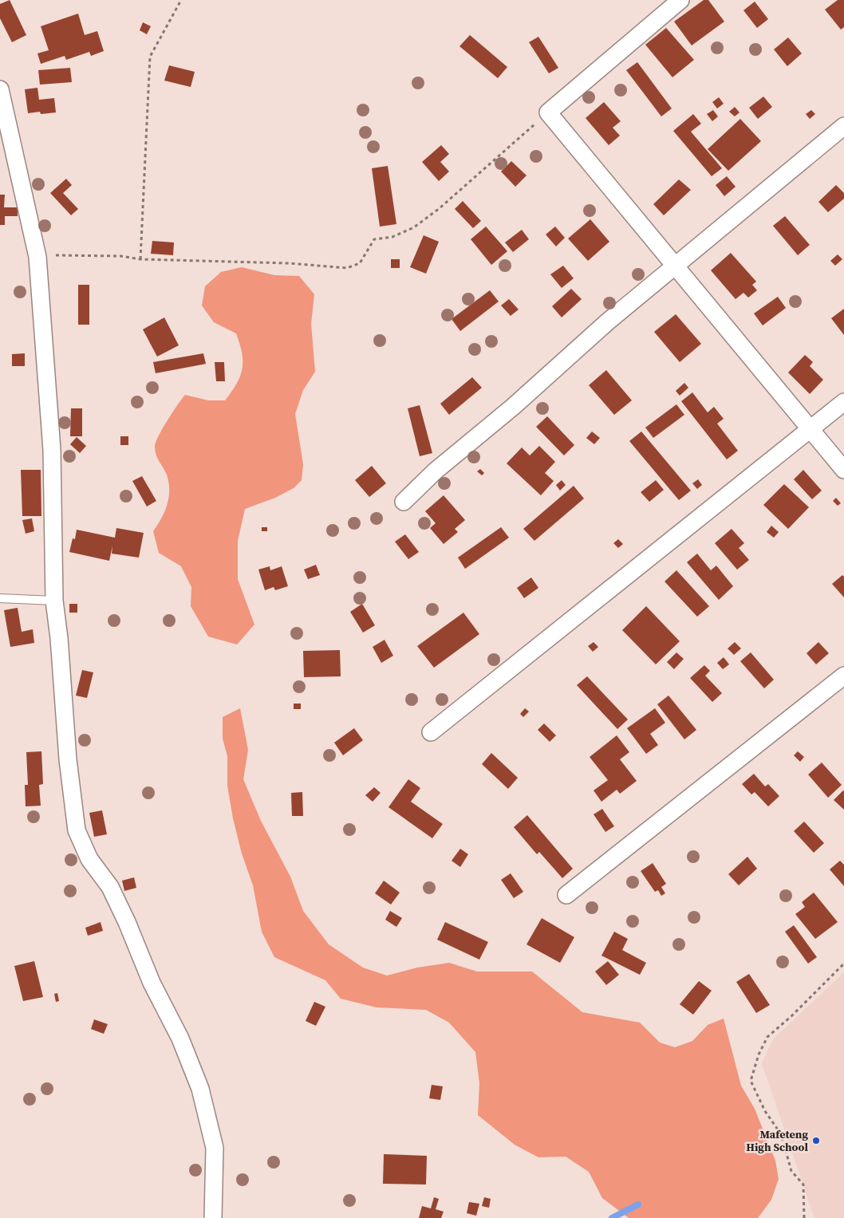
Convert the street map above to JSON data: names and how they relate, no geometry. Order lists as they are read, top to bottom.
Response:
{
  "places": ["Mafeteng High School"]
}
